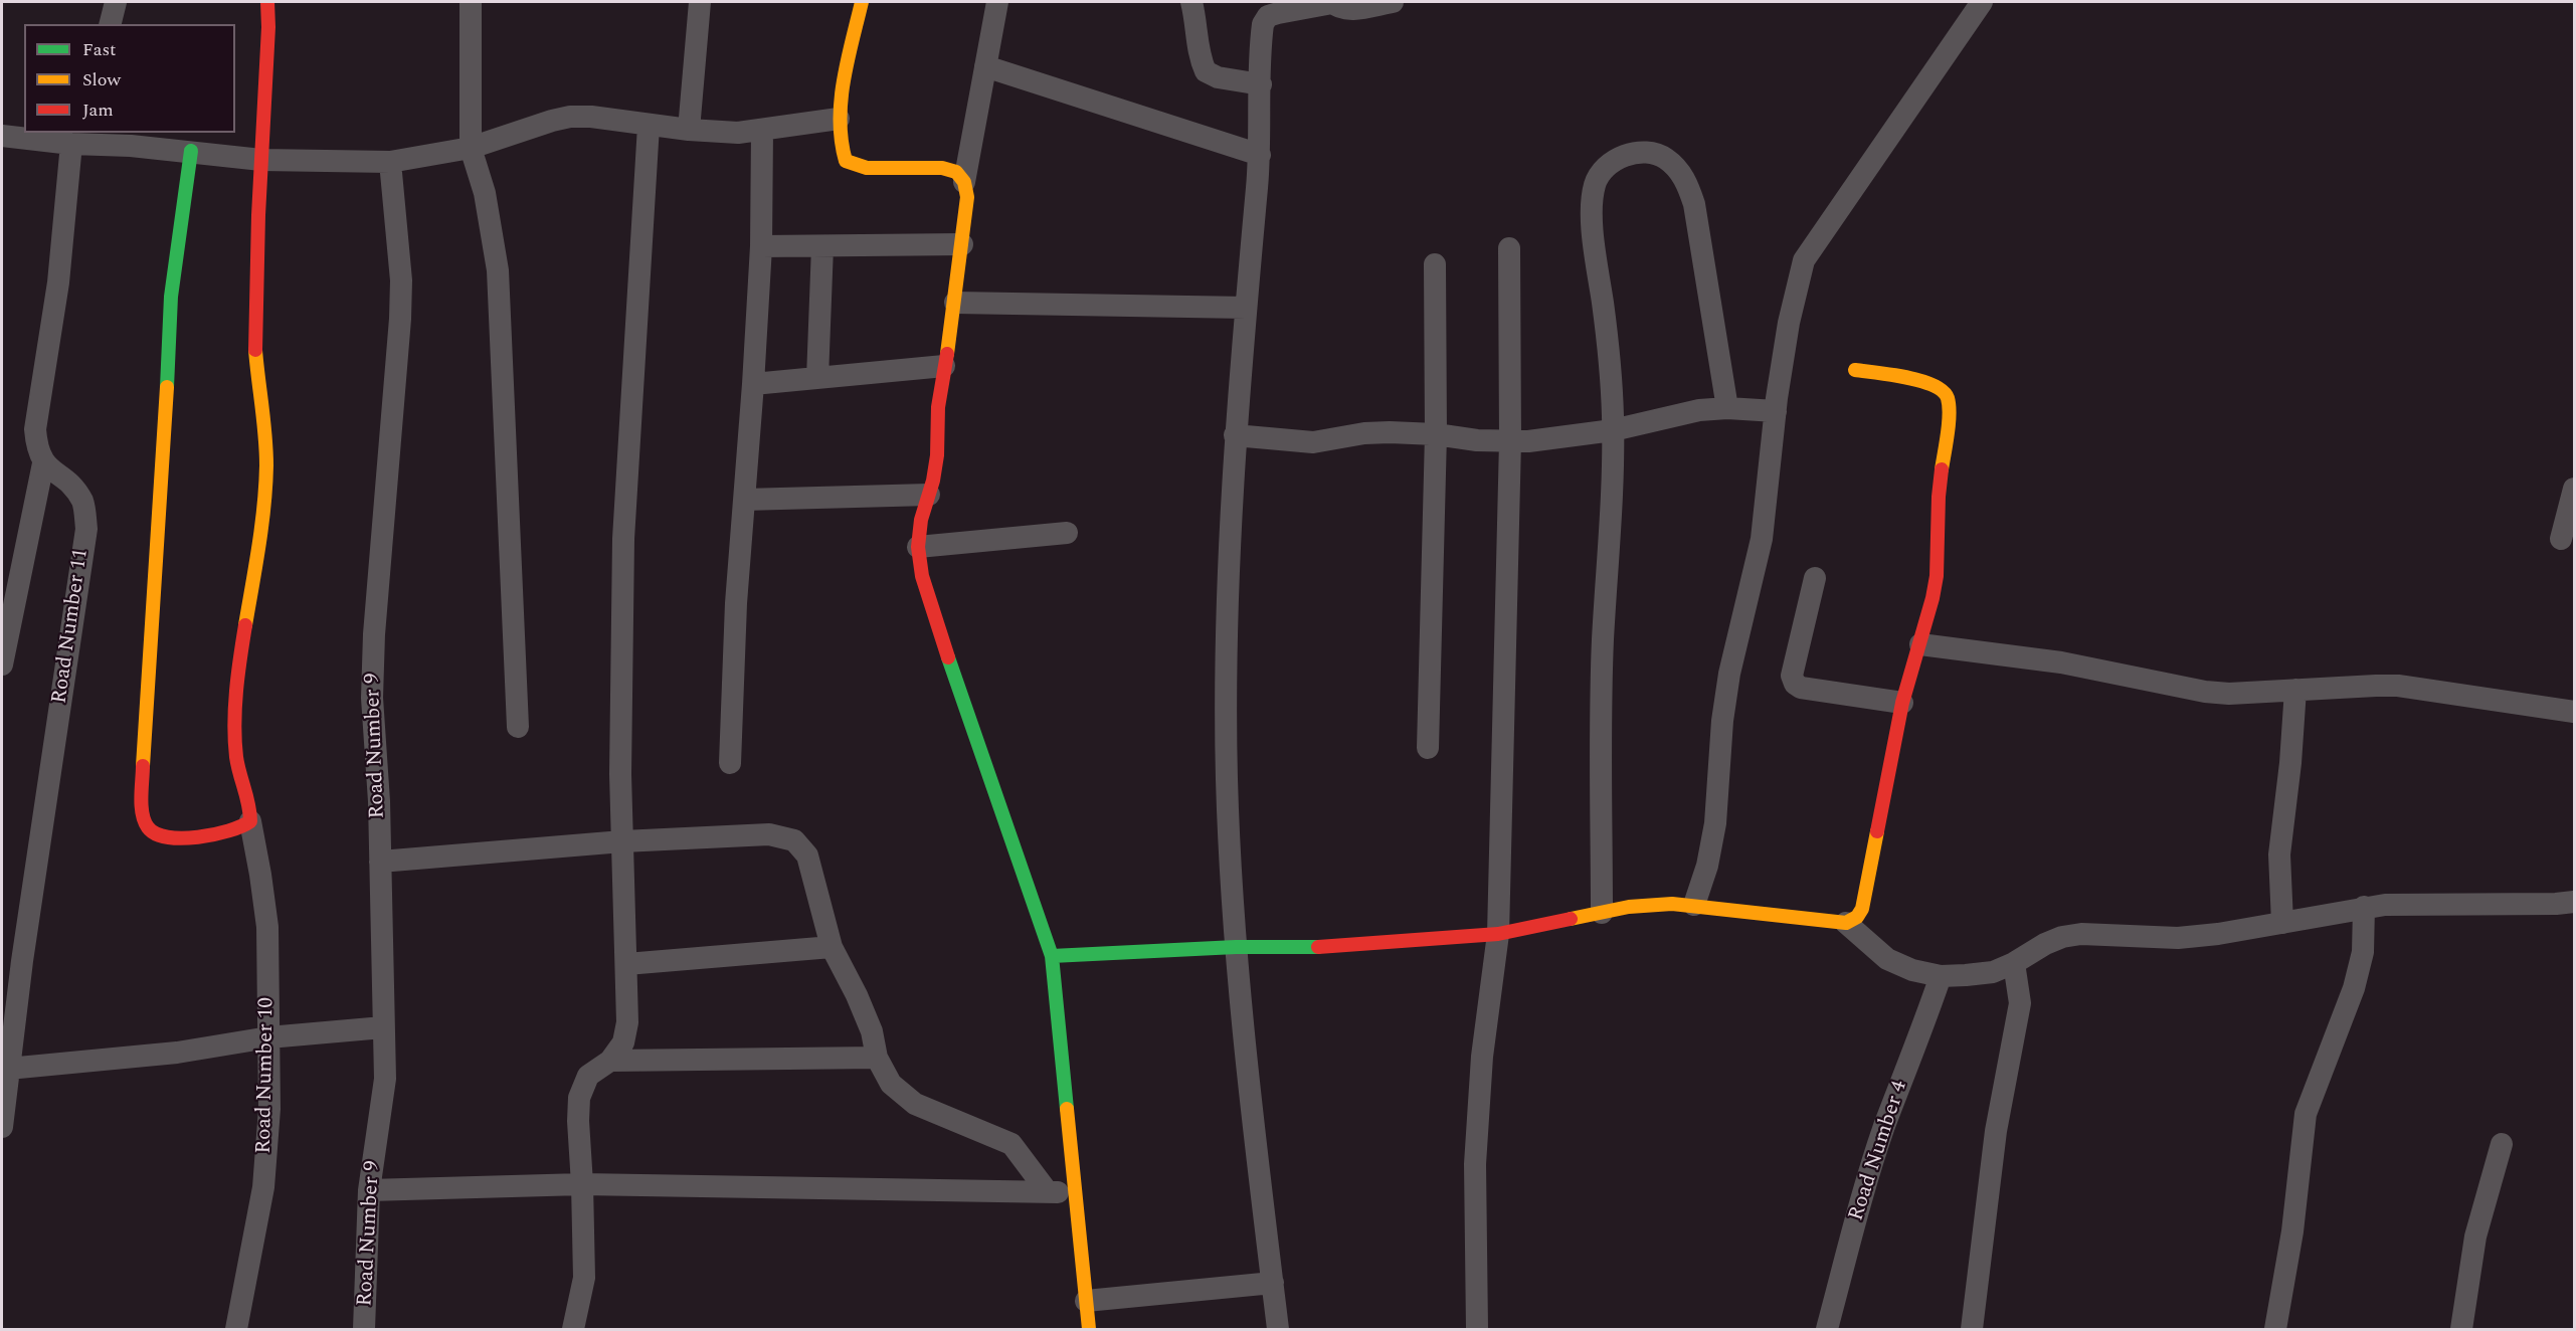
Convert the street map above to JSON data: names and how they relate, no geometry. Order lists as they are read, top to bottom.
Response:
{
  "streets": {
    "street": [
      "Road Number 11",
      "Road Number 9",
      "Road Number 10",
      "Road Number 4"
    ]
  },
  "legend": ["Fast", "Slow", "Jam"]
}
